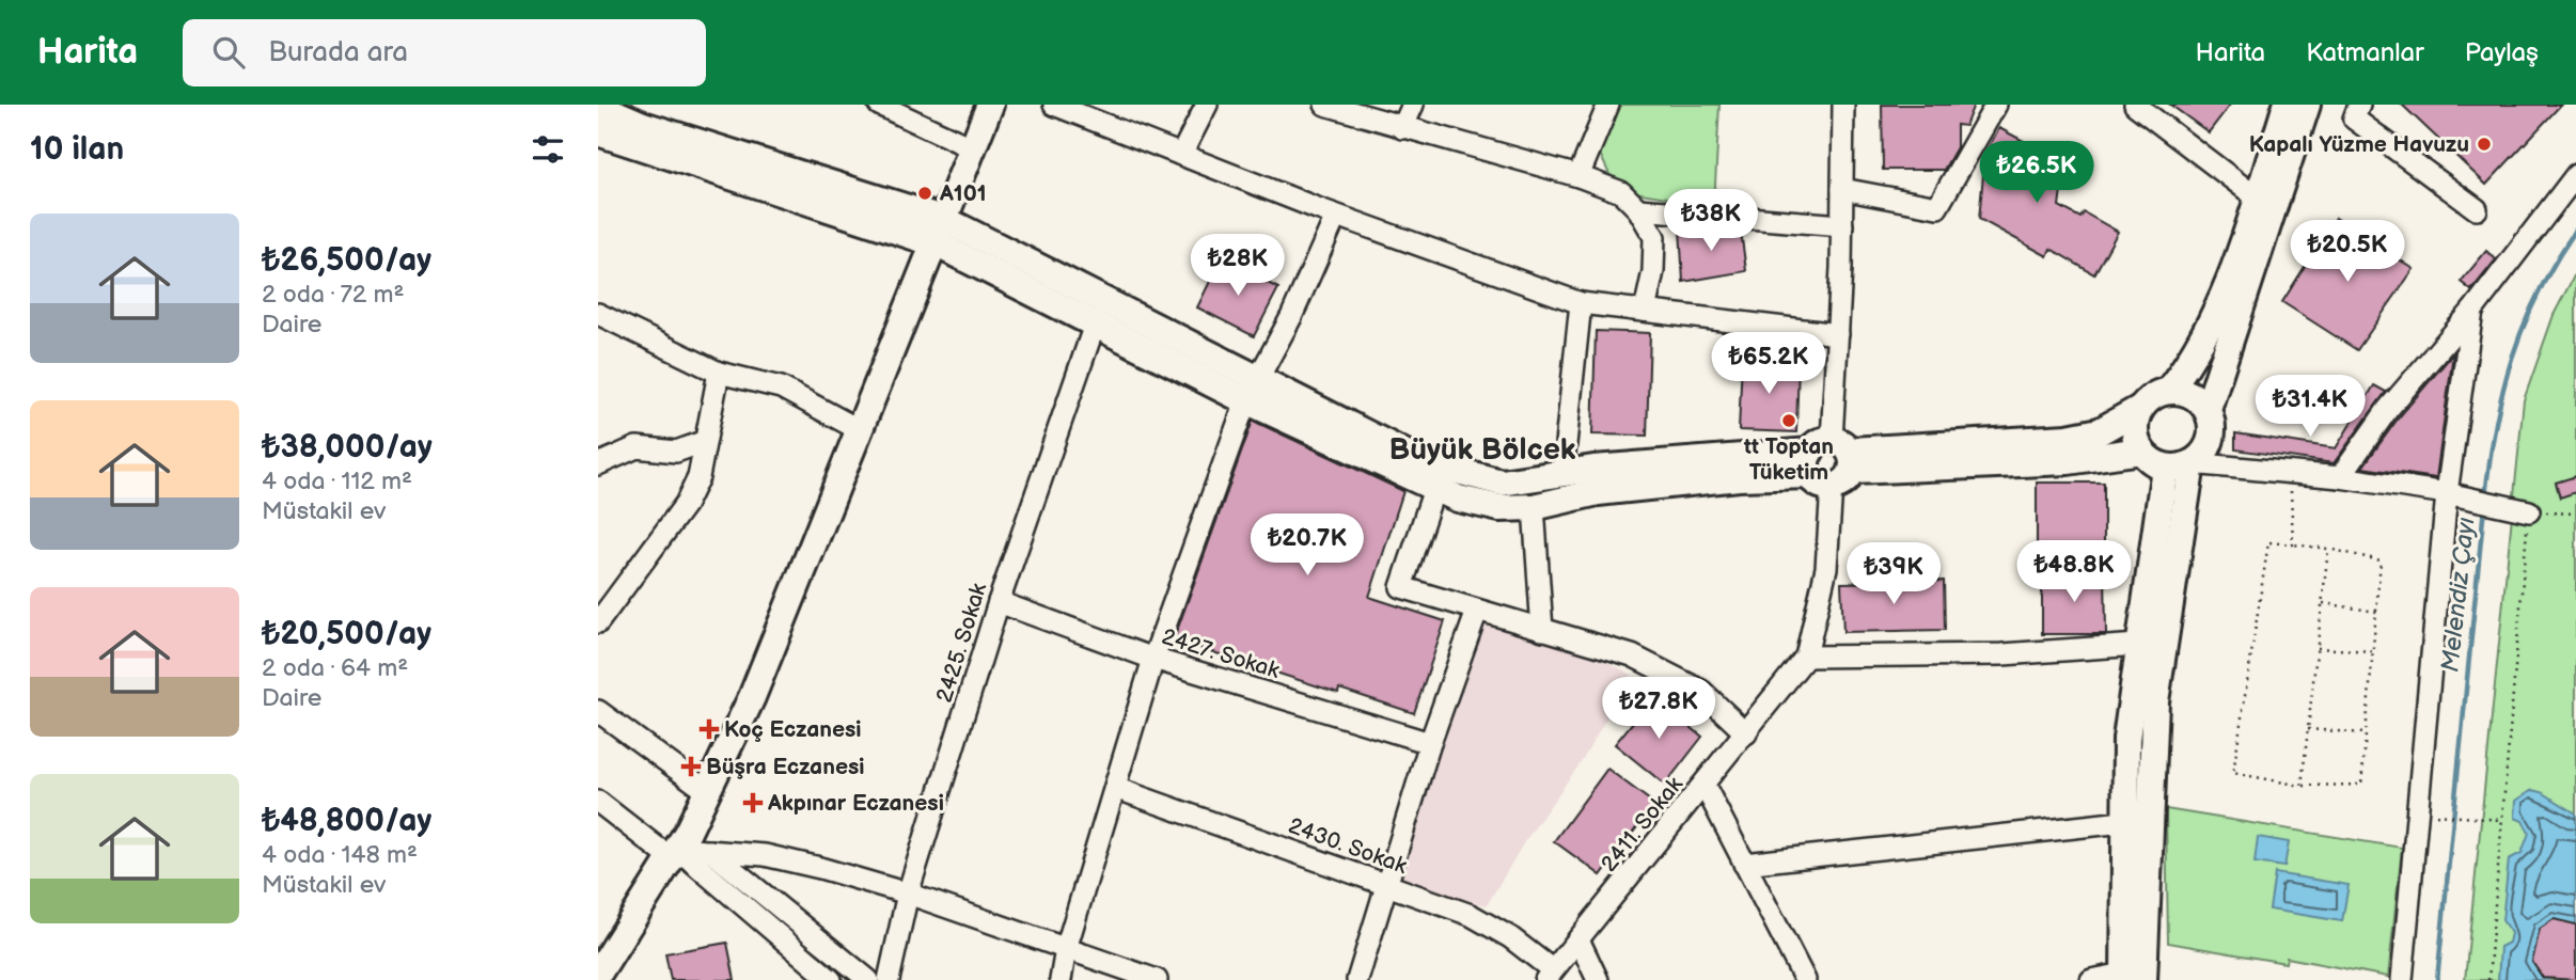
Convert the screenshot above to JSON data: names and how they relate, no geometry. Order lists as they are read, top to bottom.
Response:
{
  "streets": {
    "street": [
      "2425. Sokak",
      "2427. Sokak",
      "2411. Sokak",
      "2430. Sokak"
    ]
  },
  "crossings": [
    ["2425. Sokak", "2427. Sokak"],
    ["2411. Sokak", "2430. Sokak"]
  ],
  "districts": ["Büyük Bölcek"],
  "water": ["Melendiz Çayı"],
  "places": {
    "other": ["Kapalı Yüzme Havuzu", "A101", "tt Toptan Tüketim"],
    "health": ["Koç Eczanesi", "Büşra Eczanesi", "Akpınar Eczanesi"]
  },
  "page": {
    "header": "Harita",
    "search": "Burada ara",
    "nav": ["Harita", "Katmanlar", "Paylaş"],
    "heading": "10 ilan",
    "price": [
      "₺26.5K",
      "₺38K",
      "₺20.5K",
      "₺28K",
      "₺65.2K",
      "₺31.4K",
      "₺20.7K",
      "₺48.8K",
      "₺39K",
      "₺27.8K"
    ],
    "list": [
      {
        "name": "₺26,500/ay",
        "note": "2 oda · 72 m² · Daire"
      },
      {
        "name": "₺38,000/ay",
        "note": "4 oda · 112 m² · Müstakil ev"
      },
      {
        "name": "₺20,500/ay",
        "note": "2 oda · 64 m² · Daire"
      },
      {
        "name": "₺48,800/ay",
        "note": "4 oda · 148 m² · Müstakil ev"
      }
    ]
  }
}
